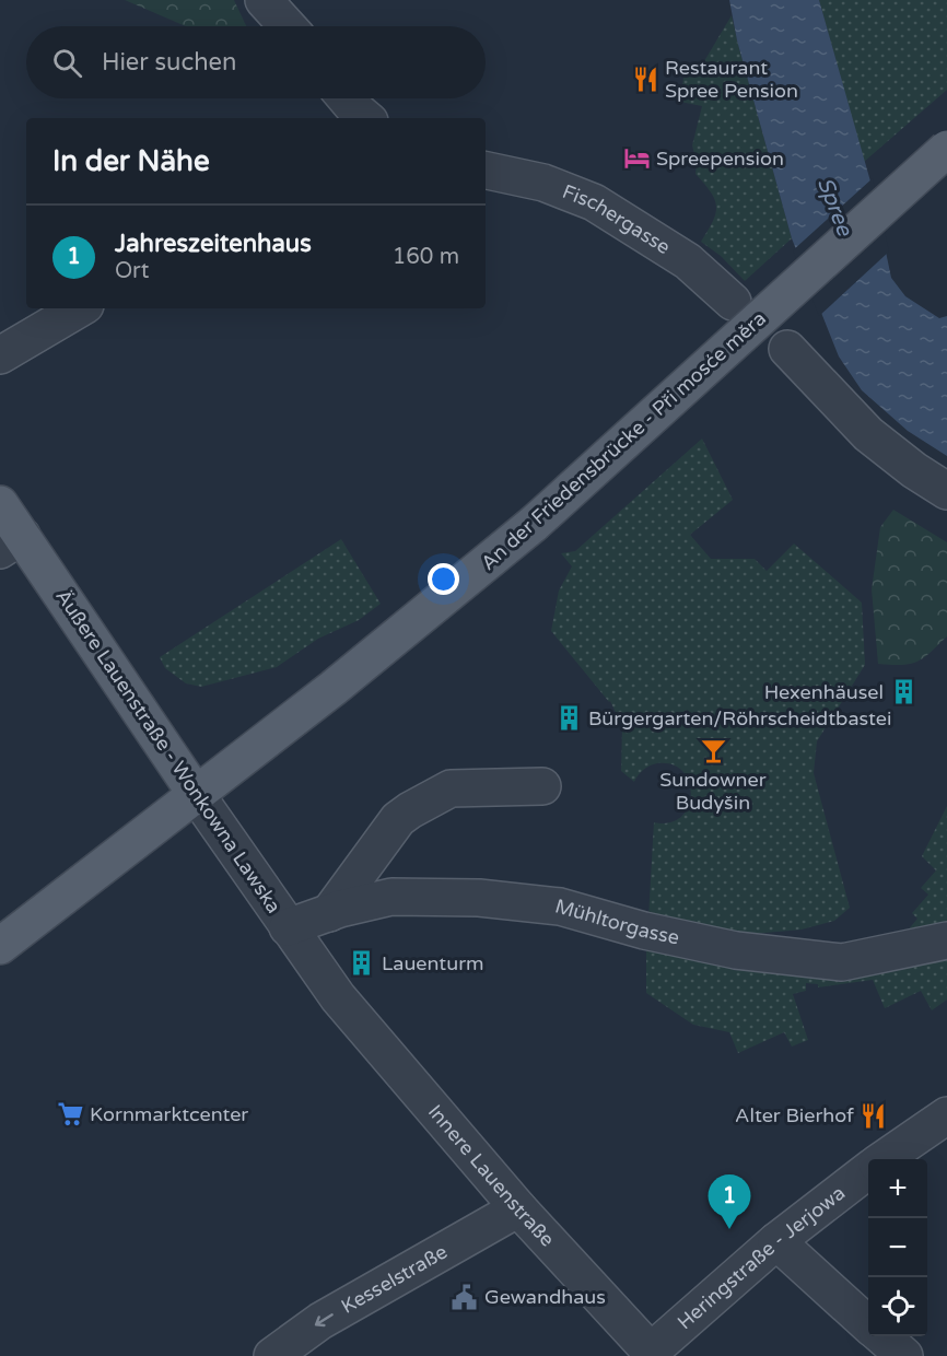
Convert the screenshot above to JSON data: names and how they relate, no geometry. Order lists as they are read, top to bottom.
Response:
{
  "streets": {
    "main road": ["An der Friedensbrücke - Při mosće měra", "Äußere Lauenstraße - Wonkowna Lawska"],
    "street": [
      "Fischergasse",
      "Mühltorgasse",
      "Innere Lauenstraße",
      "Heringstraße - Jerjowa",
      "Kesselstraße"
    ]
  },
  "crossings": [
    ["An der Friedensbrücke - Při mosće měra", "Äußere Lauenstraße - Wonkowna Lawska"],
    ["Äußere Lauenstraße - Wonkowna Lawska", "Mühltorgasse"],
    ["Äußere Lauenstraße - Wonkowna Lawska", "Innere Lauenstraße"],
    ["Innere Lauenstraße", "Heringstraße - Jerjowa"],
    ["Innere Lauenstraße", "Kesselstraße"]
  ],
  "one_way": ["Kesselstraße"],
  "water": ["Spree"],
  "places": {
    "restaurant": ["Restaurant Spree Pension", "Alter Bierhof"],
    "hotel": ["Spreepension"],
    "building": ["Hexenhäusel", "Bürgergarten/Röhrscheidtbastei", "Lauenturm"],
    "bar": ["Sundowner Budyšin"],
    "supermarket": ["Kornmarktcenter"],
    "public building": ["Gewandhaus"]
  },
  "page": {
    "search": "Hier suchen",
    "heading": "In der Nähe",
    "list": [
      {
        "mark": "1",
        "name": "Jahreszeitenhaus",
        "note": "Ort",
        "value": "160 m"
      }
    ],
    "map_buttons": ["+", "−"],
    "pins": "1"
  }
}
